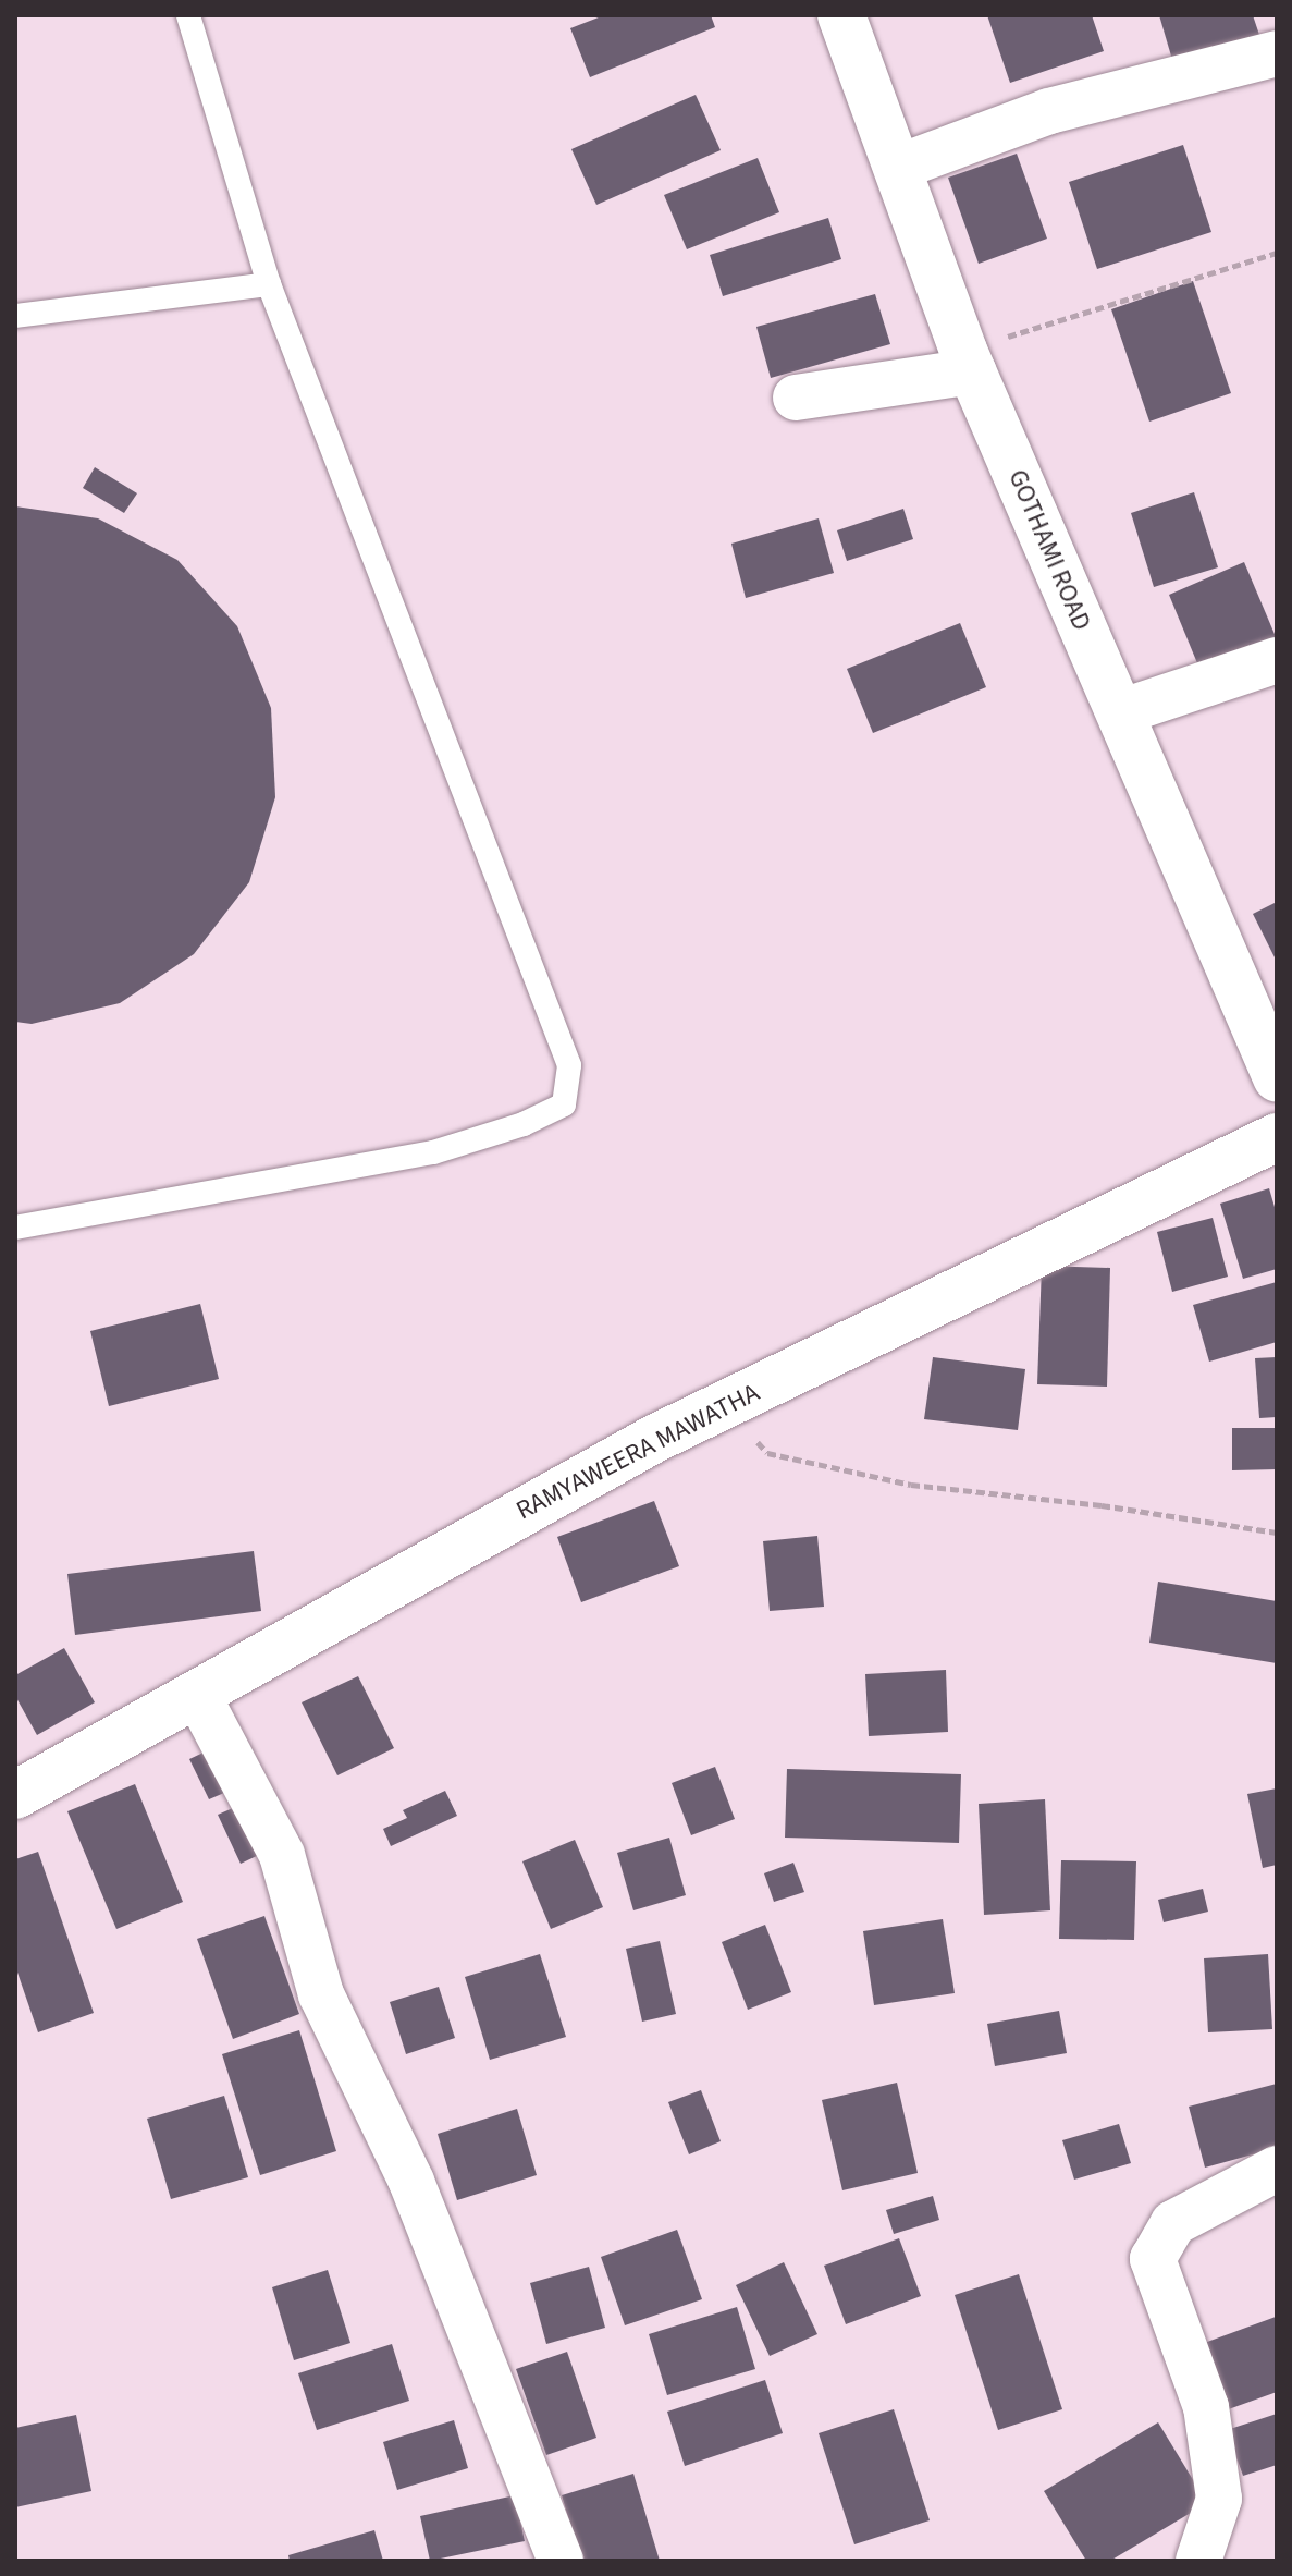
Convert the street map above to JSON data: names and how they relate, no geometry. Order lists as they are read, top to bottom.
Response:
{
  "streets": {
    "street": ["GOTHAMI ROAD", "RAMYAWEERA MAWATHA"]
  }
}
